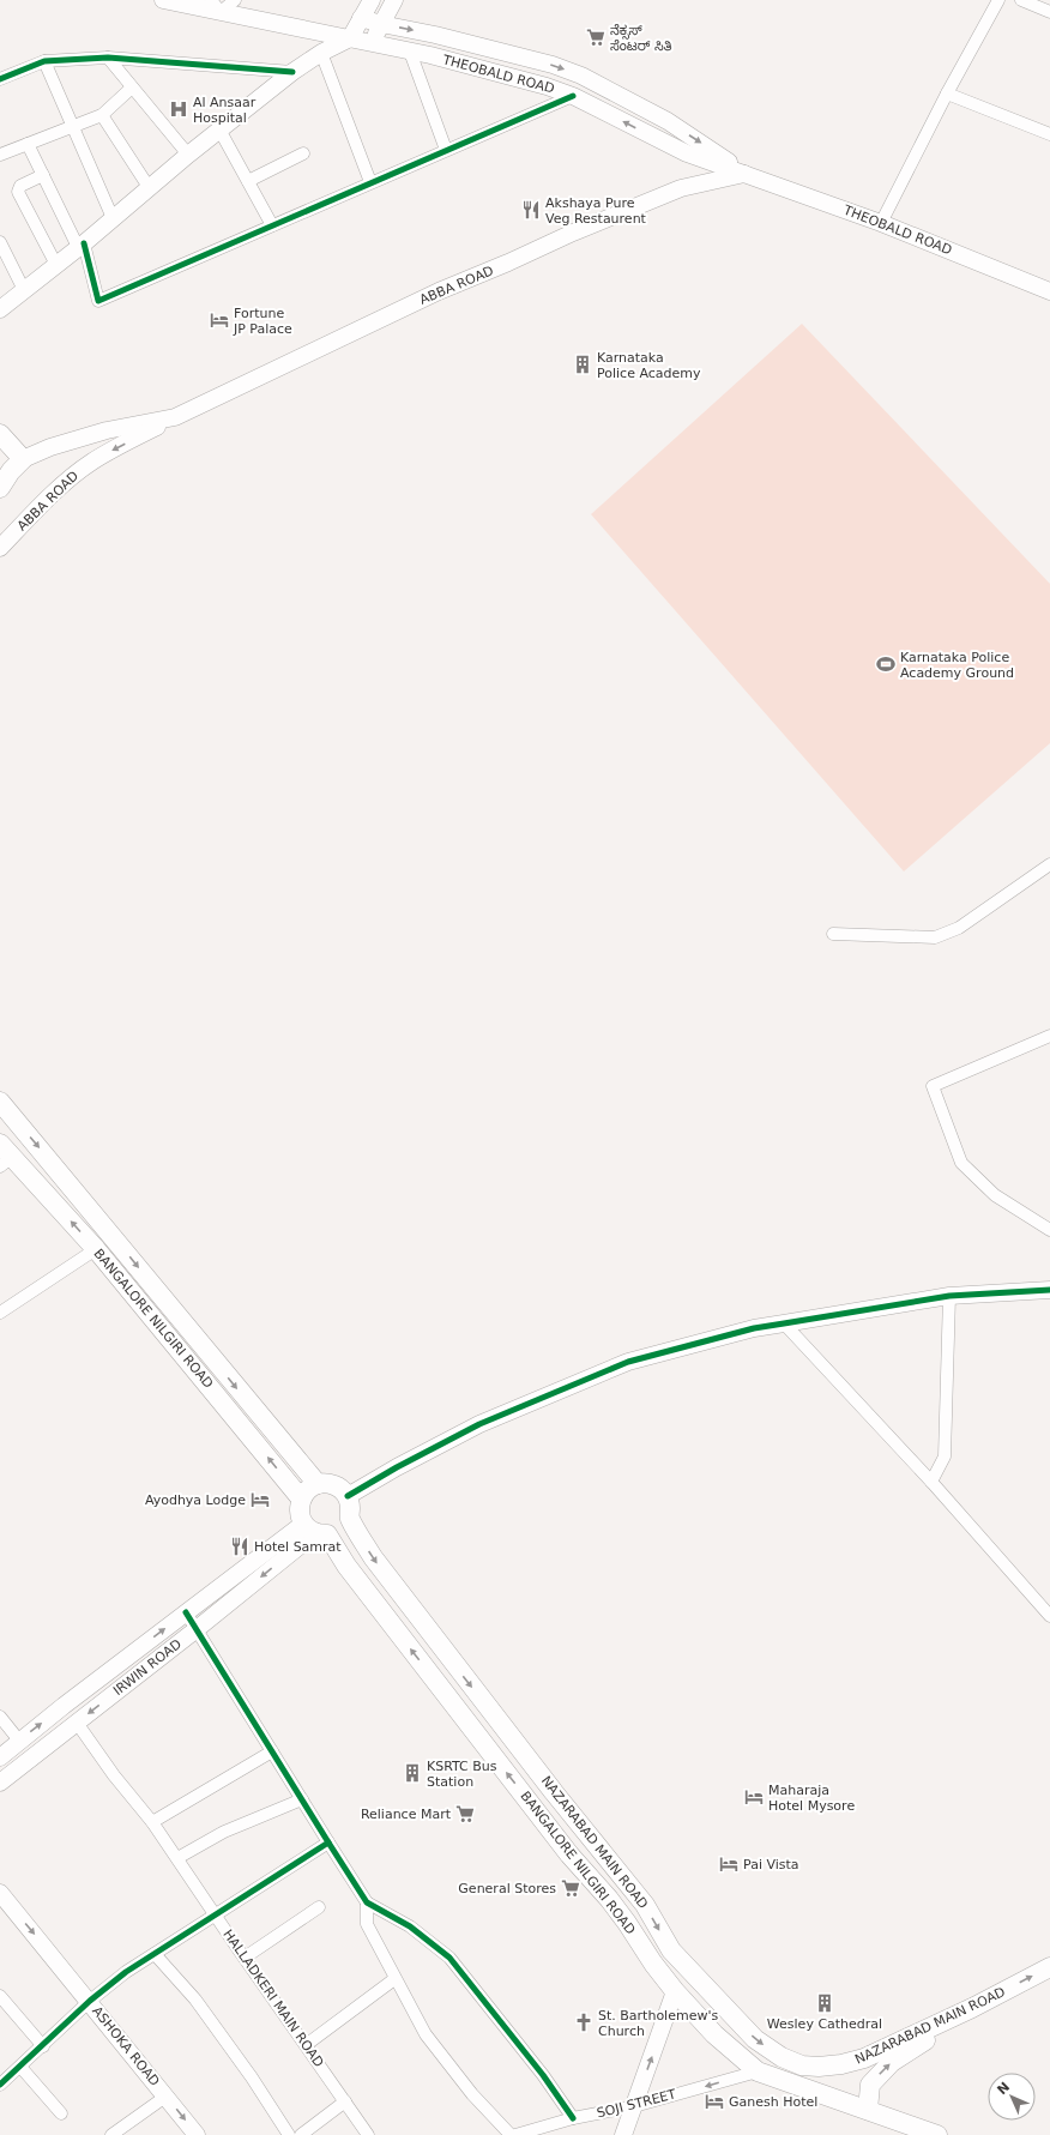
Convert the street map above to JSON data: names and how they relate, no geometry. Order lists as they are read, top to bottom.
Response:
{
  "streets": {
    "main road": [
      "THEOBALD ROAD",
      "ABBA ROAD",
      "BANGALORE NILGIRI ROAD",
      "IRWIN ROAD",
      "NAZARABAD MAIN ROAD",
      "ASHOKA ROAD"
    ],
    "street": ["HALLADKERI MAIN ROAD", "SOJI STREET"]
  },
  "crossings": [
    ["THEOBALD ROAD", "ABBA ROAD"],
    ["BANGALORE NILGIRI ROAD", "IRWIN ROAD"],
    ["BANGALORE NILGIRI ROAD", "SOJI STREET"],
    ["IRWIN ROAD", "HALLADKERI MAIN ROAD"]
  ],
  "one_way": ["NAZARABAD MAIN ROAD", "ASHOKA ROAD", "SOJI STREET"],
  "places": {
    "supermarket": ["ನೆಕ್ಸಸ್ ಸೆಂಟರ್ ಸಿತಿ", "Reliance Mart", "General Stores"],
    "hospital": ["Al Ansaar Hospital"],
    "restaurant": ["Akshaya Pure Veg Restaurent", "Hotel Samrat"],
    "hotel": [
      "Fortune JP Palace",
      "Ayodhya Lodge",
      "Maharaja Hotel Mysore",
      "Pai Vista",
      "Ganesh Hotel"
    ],
    "building": ["Karnataka Police Academy", "KSRTC Bus Station", "Wesley Cathedral"],
    "sports": ["Karnataka Police Academy Ground"],
    "church": ["St. Bartholemew's Church"]
  },
  "north": "top left"
}
